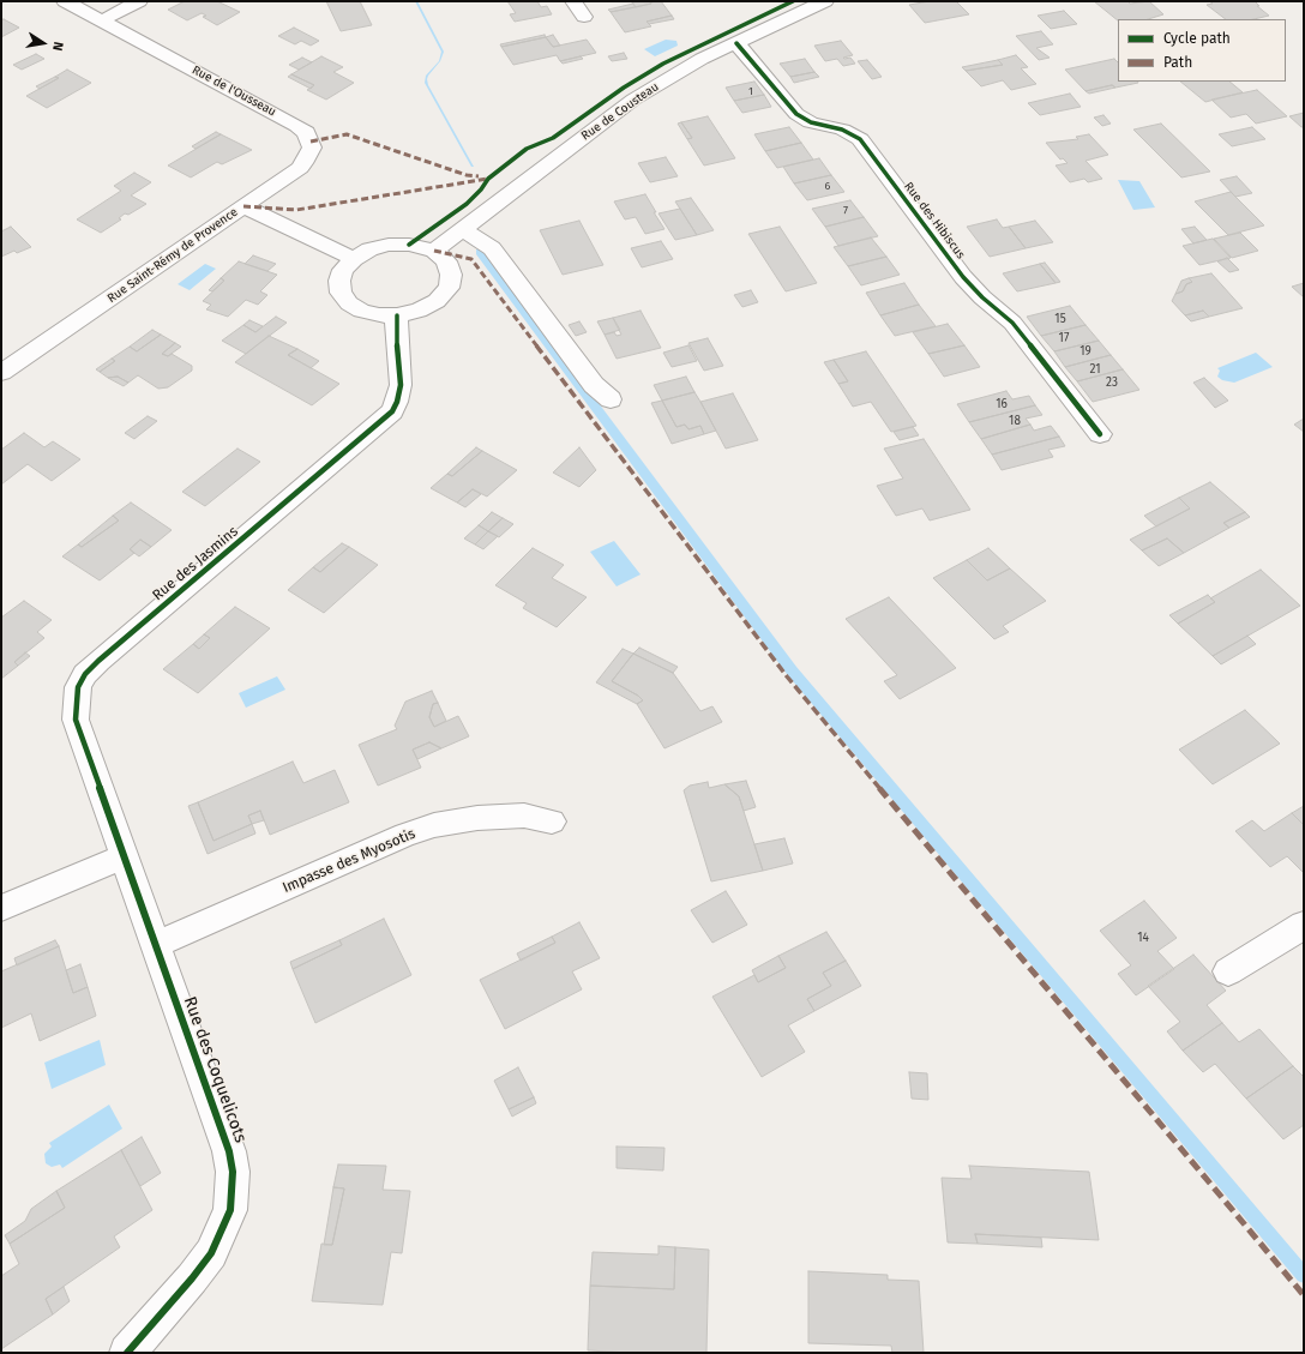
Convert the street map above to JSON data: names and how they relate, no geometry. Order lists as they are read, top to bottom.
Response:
{
  "streets": {
    "street": [
      "Rue de l'Ousseau",
      "Rue de Cousteau",
      "Rue des Hibiscus",
      "Rue Saint-Rémy de Provence",
      "Rue des Jasmins",
      "Impasse des Myosotis",
      "Rue des Coquelicots"
    ]
  },
  "crossings": [
    ["Rue de l'Ousseau", "Rue Saint-Rémy de Provence"],
    ["Rue de Cousteau", "Rue des Hibiscus"],
    ["Rue de Cousteau", "Rue Saint-Rémy de Provence"],
    ["Rue de Cousteau", "Rue des Jasmins"],
    ["Rue Saint-Rémy de Provence", "Rue des Jasmins"],
    ["Rue des Jasmins", "Rue des Coquelicots"],
    ["Impasse des Myosotis", "Rue des Coquelicots"]
  ],
  "house_numbers": [
    "1",
    "6",
    "7",
    "15",
    "17",
    "19",
    "21",
    "23",
    "16",
    "18",
    "14"
  ],
  "legend": ["Cycle path", "Path"],
  "north": "right"
}
